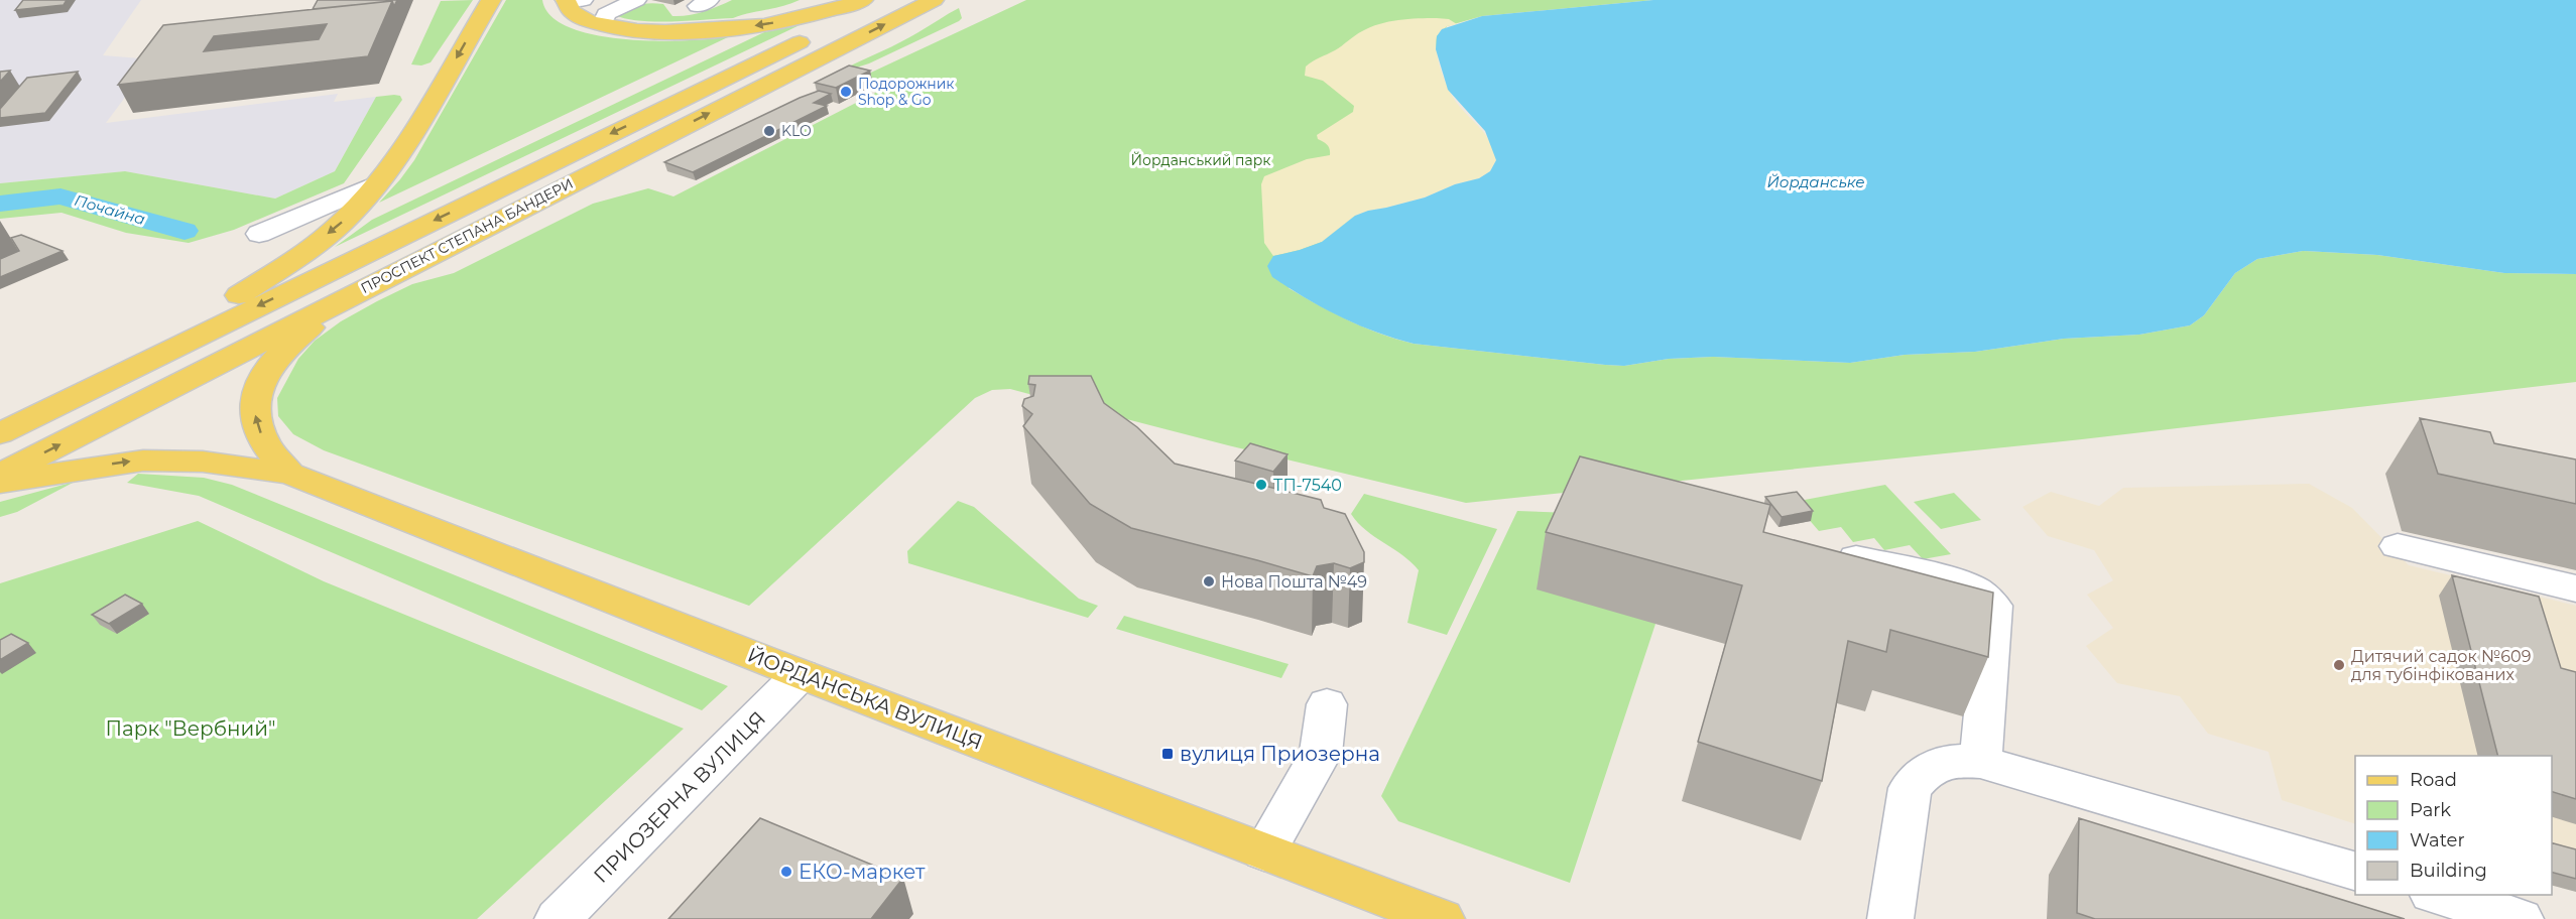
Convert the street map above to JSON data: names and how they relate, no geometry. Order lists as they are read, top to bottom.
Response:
{
  "streets": {
    "main road": ["ПРОСПЕКТ СТЕПАНА БАНДЕРИ", "ЙОРДАНСЬКА ВУЛИЦЯ"],
    "street": ["ПРИОЗЕРНА ВУЛИЦЯ"]
  },
  "crossings": [
    ["ЙОРДАНСЬКА ВУЛИЦЯ", "ПРИОЗЕРНА ВУЛИЦЯ"]
  ],
  "water": ["Йорданське", "Почайна"],
  "parks": ["Йорданський парк", "Парк \"Вербний\""],
  "places": {
    "other": [
      "Подорожник Shop & Go",
      "KLO",
      "ТП-7540",
      "Нова Пошта №49",
      "Дитячий садок №609 для тубінфікованих",
      "ЕКО-маркет"
    ],
    "transit": ["вулиця Приозерна"]
  },
  "legend": [
    "Road",
    "Park",
    "Water",
    "Building"
  ]
}
